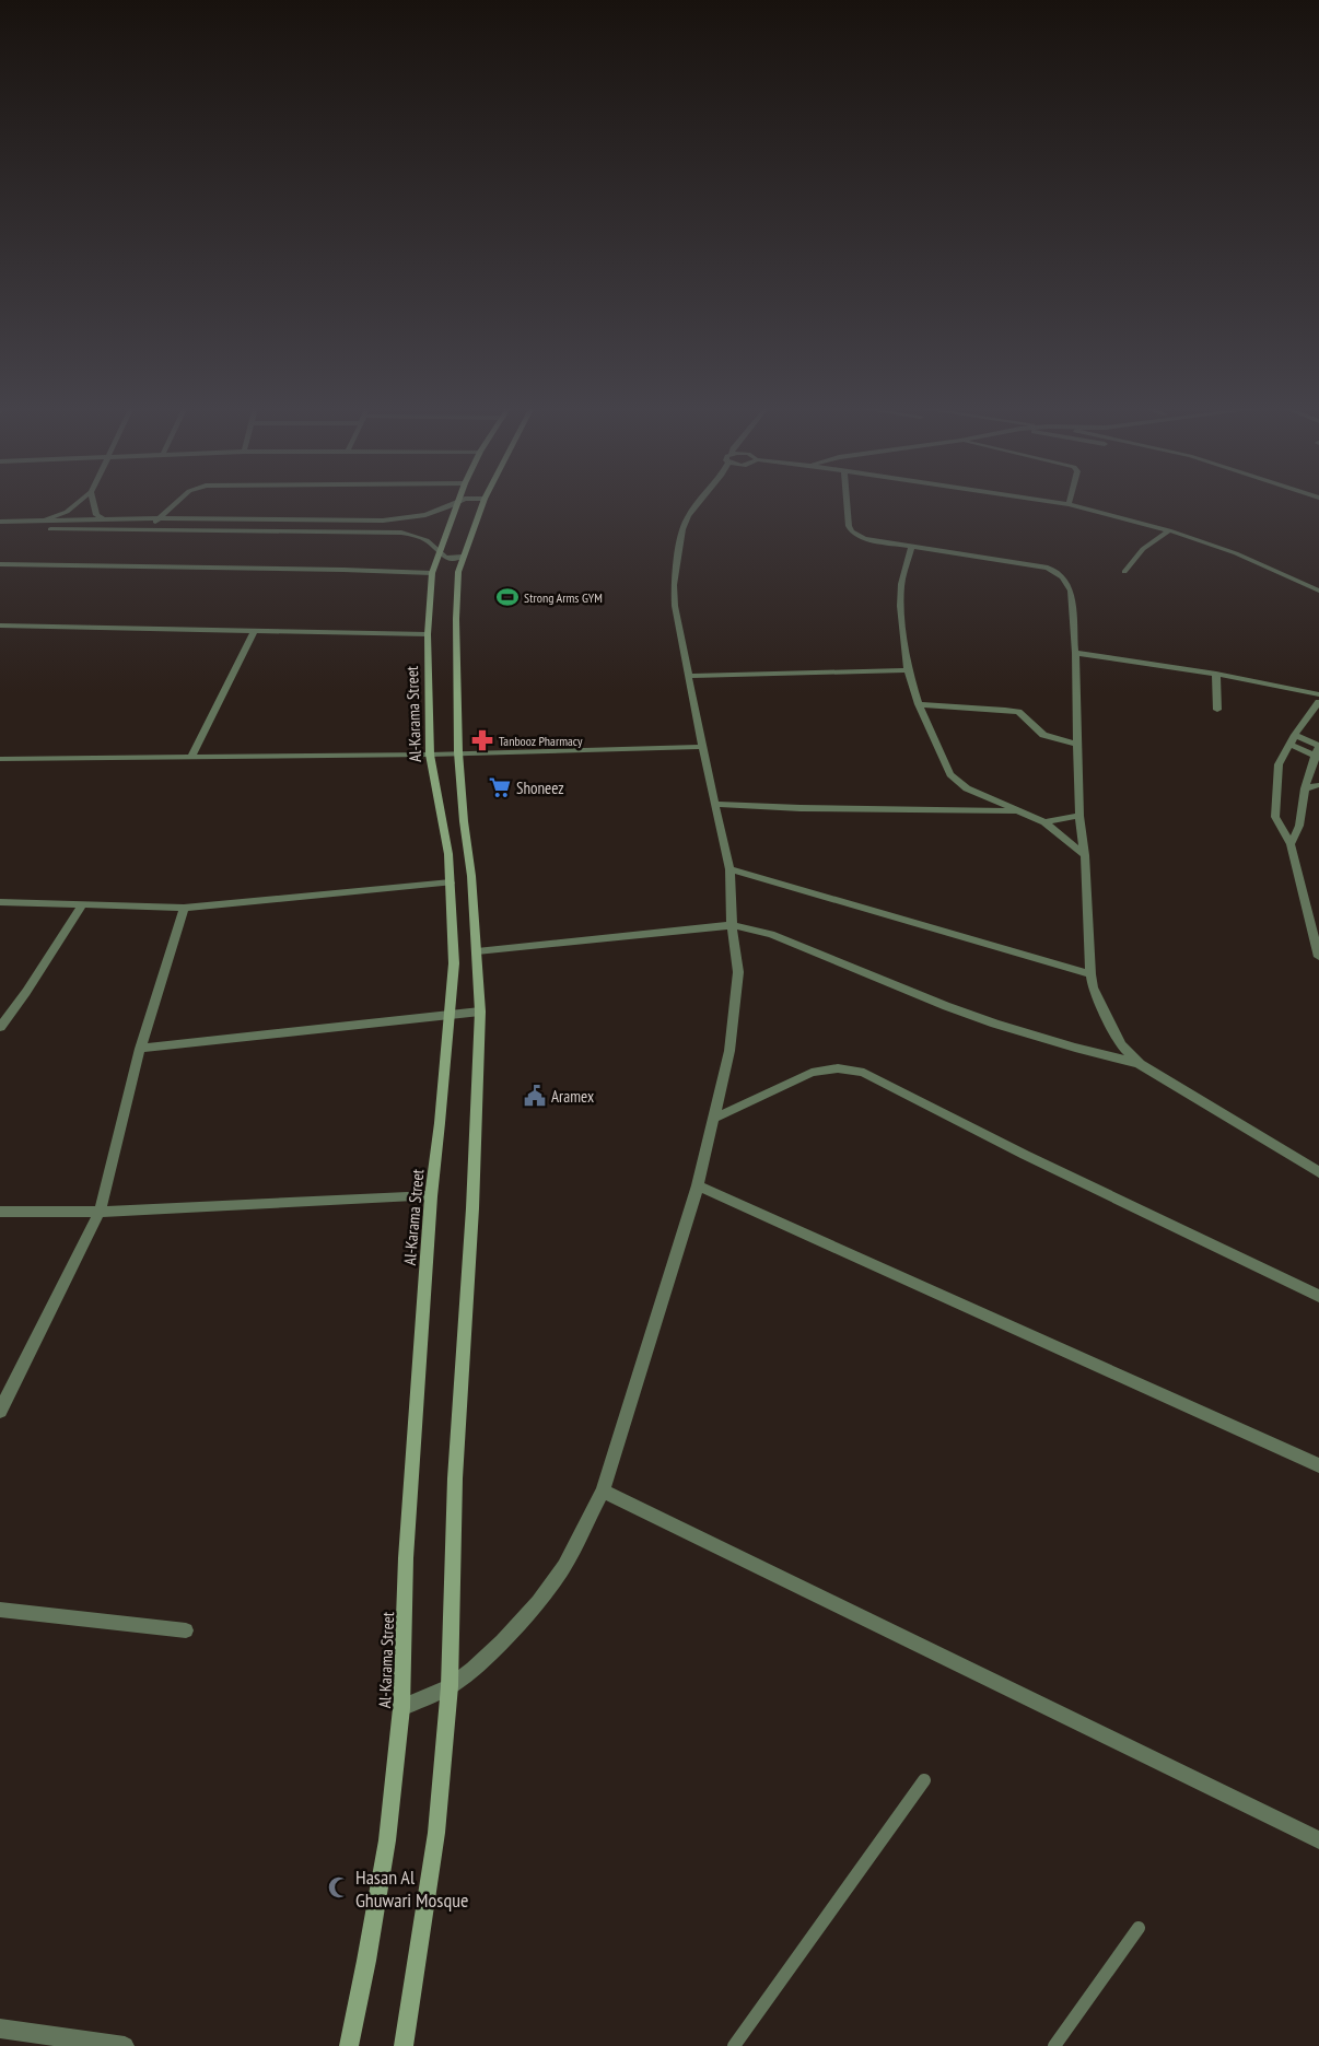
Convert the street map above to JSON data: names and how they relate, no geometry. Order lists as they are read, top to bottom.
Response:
{
  "streets": {
    "street": ["Al-Karama Street"]
  },
  "places": {
    "sports": ["Strong Arms GYM"],
    "pharmacy": ["Tanbooz Pharmacy"],
    "supermarket": ["Shoneez"],
    "public building": ["Aramex"],
    "mosque": ["Hasan Al Ghuwari Mosque"]
  }
}
